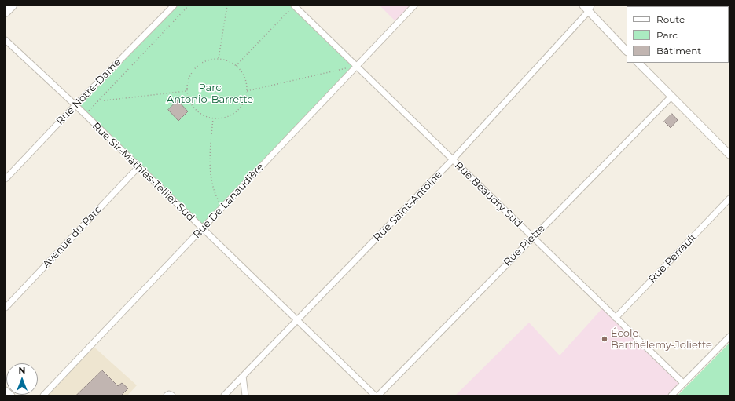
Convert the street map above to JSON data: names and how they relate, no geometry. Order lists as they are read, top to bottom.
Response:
{
  "streets": {
    "street": [
      "Rue Notre-Dame",
      "Rue Sir-Mathias-Tellier Sud",
      "Rue Beaudry Sud",
      "Rue De Lanaudière",
      "Rue Saint-Antoine",
      "Avenue du Parc",
      "Rue Piette",
      "Rue Perrault"
    ]
  },
  "crossings": [
    ["Rue Notre-Dame", "Rue Sir-Mathias-Tellier Sud"],
    ["Rue Sir-Mathias-Tellier Sud", "Rue De Lanaudière"],
    ["Rue Sir-Mathias-Tellier Sud", "Rue Saint-Antoine"],
    ["Rue Sir-Mathias-Tellier Sud", "Avenue du Parc"],
    ["Rue Beaudry Sud", "Rue De Lanaudière"],
    ["Rue Beaudry Sud", "Rue Saint-Antoine"],
    ["Rue Beaudry Sud", "Rue Piette"],
    ["Rue Beaudry Sud", "Rue Perrault"]
  ],
  "parks": ["Parc Antonio-Barrette"],
  "places": ["École Barthélemy-Joliette"],
  "legend": ["Route", "Parc", "Bâtiment"],
  "north": "top"
}
